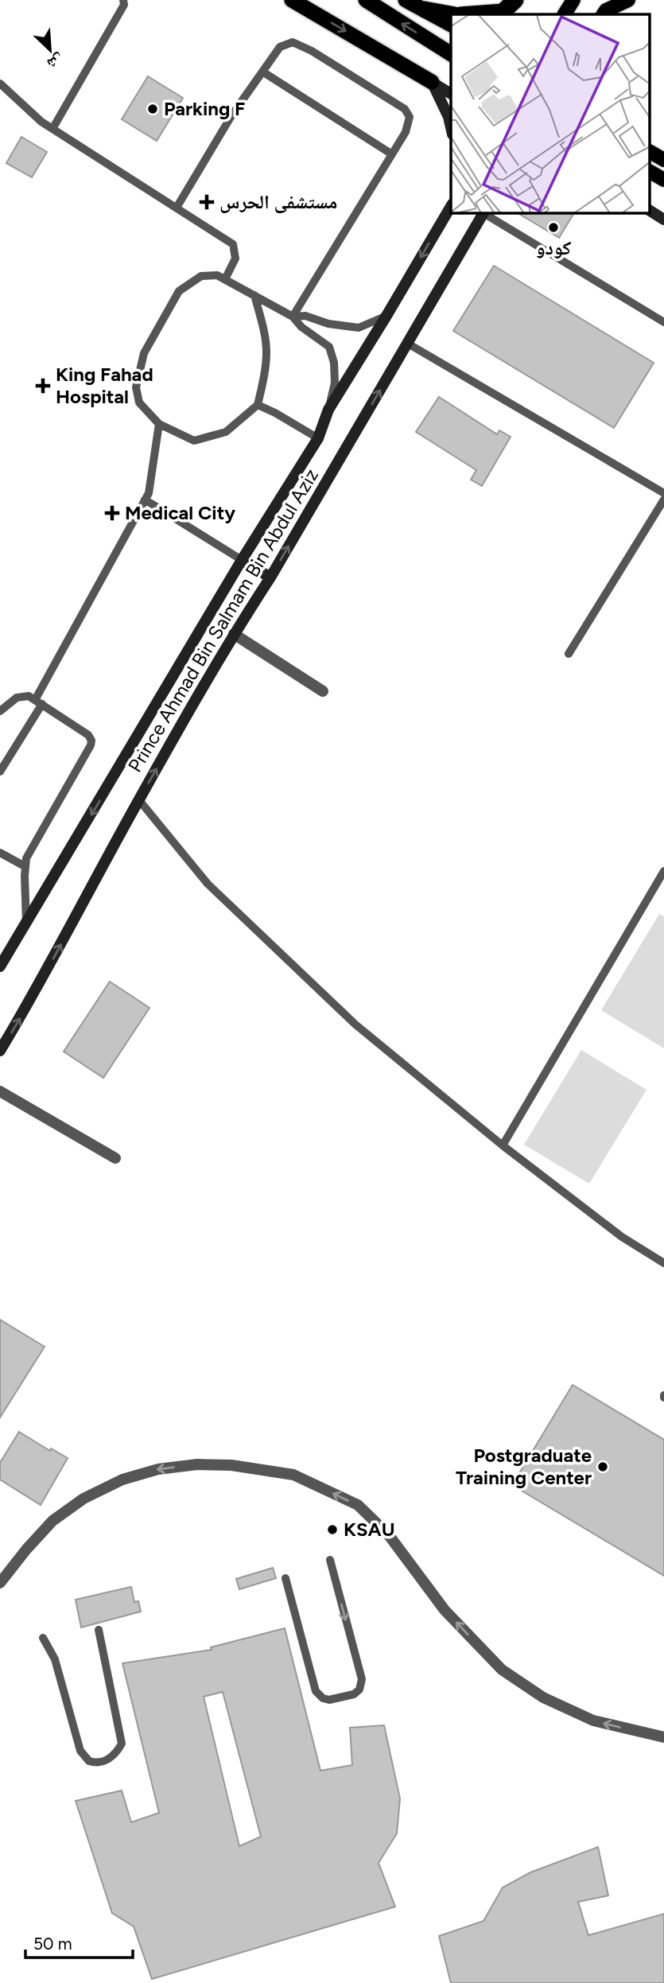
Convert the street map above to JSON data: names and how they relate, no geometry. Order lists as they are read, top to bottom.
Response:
{
  "streets": {
    "main road": ["Prince Ahmad Bin Salmam Bin Abdul Aziz"]
  },
  "places": {
    "other": [
      "Parking F",
      "كودو",
      "Postgraduate Training Center",
      "KSAU"
    ],
    "health": ["مستشفى الحرس", "King Fahad Hospital", "Medical City"]
  },
  "scale_bar": "50 m",
  "north": "bottom right"
}
